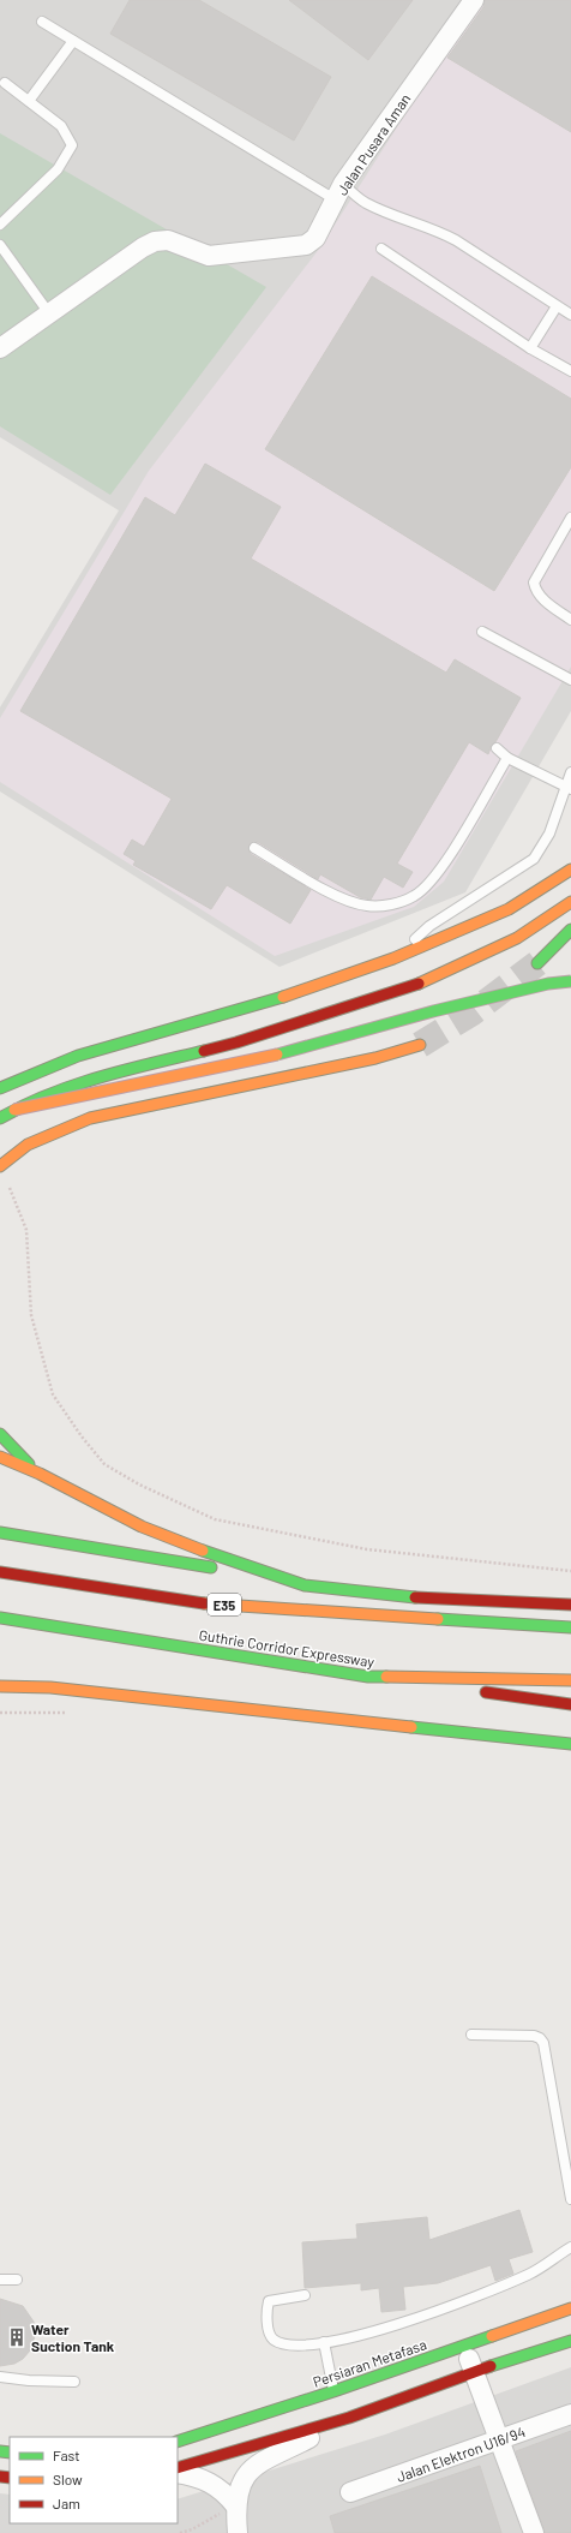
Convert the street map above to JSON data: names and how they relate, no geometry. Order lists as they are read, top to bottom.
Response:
{
  "streets": {
    "main road": ["E35", "Guthrie Corridor Expressway", "Persiaran Metafasa"],
    "street": ["Jalan Pusara Aman", "Jalan Elektron U16/94"]
  },
  "places": {
    "building": ["Water Suction Tank"]
  },
  "legend": ["Fast", "Slow", "Jam"]
}
